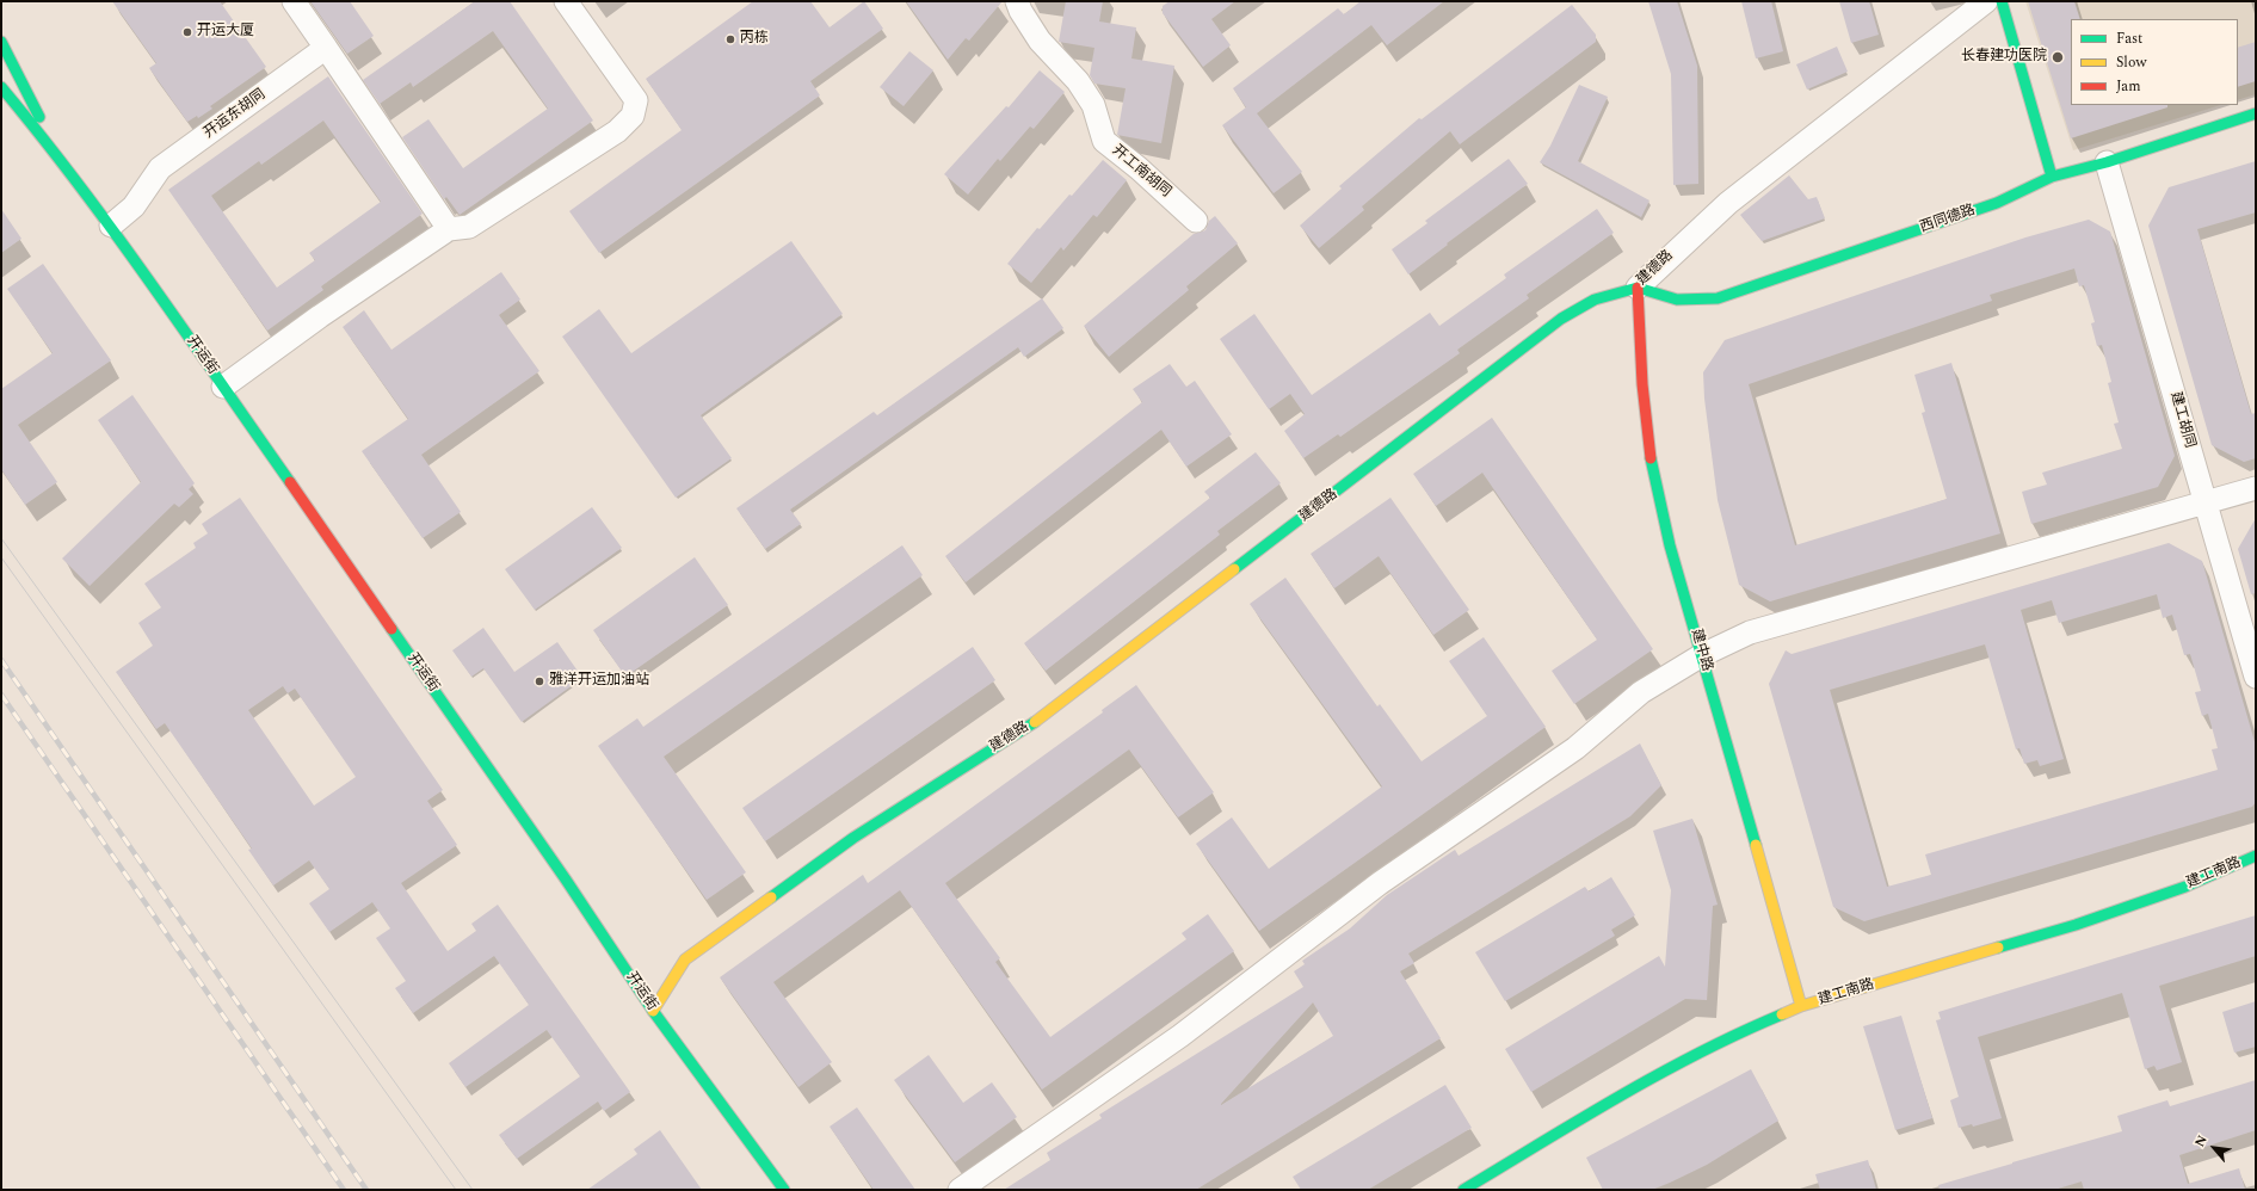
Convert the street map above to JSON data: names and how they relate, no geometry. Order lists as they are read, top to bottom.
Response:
{
  "streets": {
    "street": [
      "开运东胡同",
      "开工南胡同",
      "西同德路",
      "建德路",
      "开运街",
      "建工胡同",
      "建中路",
      "建工南路"
    ]
  },
  "crossings": [
    ["开运东胡同", "开运街"],
    ["西同德路", "建德路"],
    ["西同德路", "建工胡同"],
    ["西同德路", "建中路"],
    ["建德路", "开运街"],
    ["建德路", "建中路"],
    ["建中路", "建工南路"]
  ],
  "places": [
    "开运大厦",
    "丙栋",
    "长春建功医院",
    "雅洋开运加油站"
  ],
  "legend": ["Fast", "Slow", "Jam"],
  "north": "top left"
}
